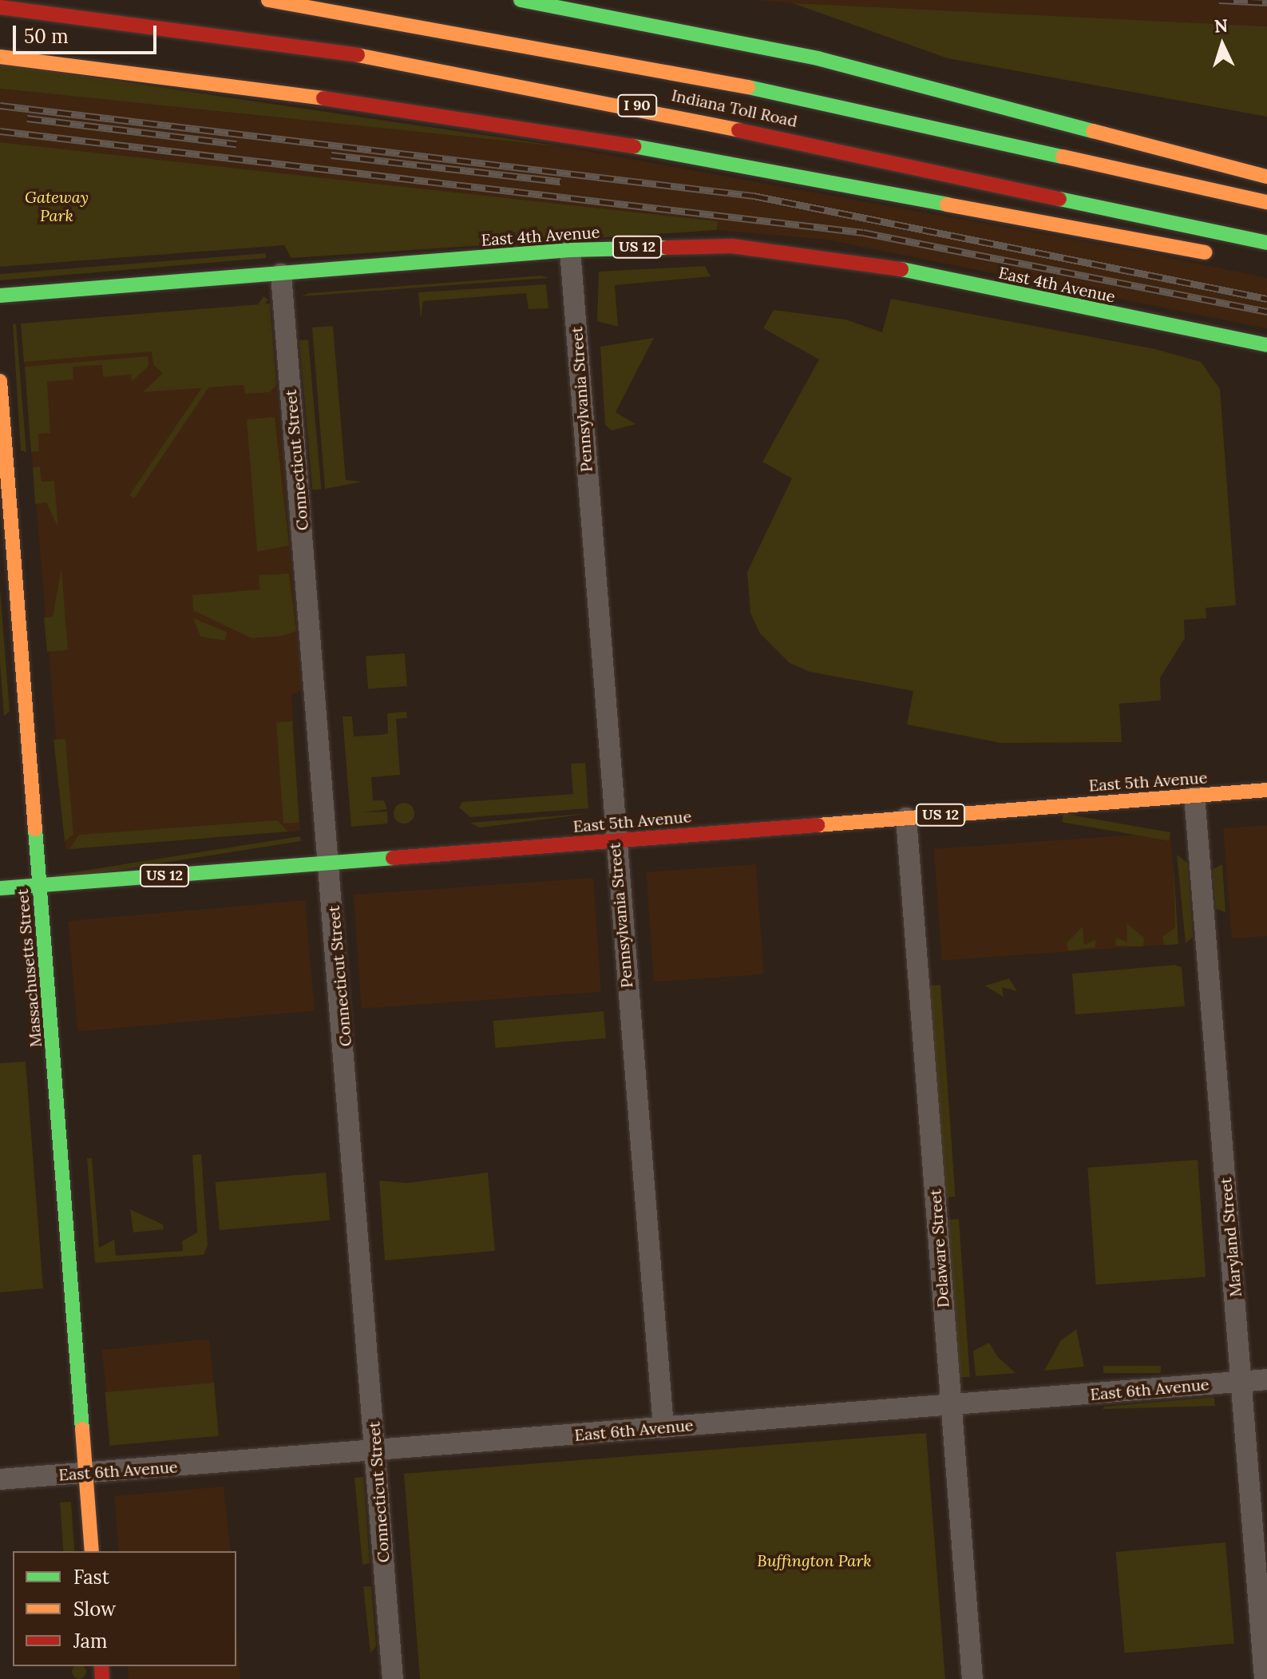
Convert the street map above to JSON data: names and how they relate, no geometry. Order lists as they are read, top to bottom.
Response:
{
  "streets": {
    "main road": [
      "I 90",
      "Indiana Toll Road",
      "East 4th Avenue",
      "US 12",
      "East 5th Avenue",
      "Massachusetts Street"
    ],
    "street": [
      "Pennsylvania Street",
      "Connecticut Street",
      "Maryland Street",
      "Delaware Street",
      "East 6th Avenue"
    ]
  },
  "crossings": [
    ["East 4th Avenue", "Pennsylvania Street"],
    ["East 4th Avenue", "Connecticut Street"],
    ["Pennsylvania Street", "East 5th Avenue"],
    ["Pennsylvania Street", "East 6th Avenue"],
    ["Connecticut Street", "East 5th Avenue"],
    ["Connecticut Street", "East 6th Avenue"],
    ["East 5th Avenue", "Massachusetts Street"],
    ["East 5th Avenue", "Maryland Street"],
    ["East 5th Avenue", "Delaware Street"],
    ["Massachusetts Street", "East 6th Avenue"],
    ["Maryland Street", "East 6th Avenue"],
    ["Delaware Street", "East 6th Avenue"]
  ],
  "parks": ["Gateway Park", "Buffington Park"],
  "legend": ["Fast", "Slow", "Jam"],
  "scale_bar": "50 m",
  "north": "top"
}
